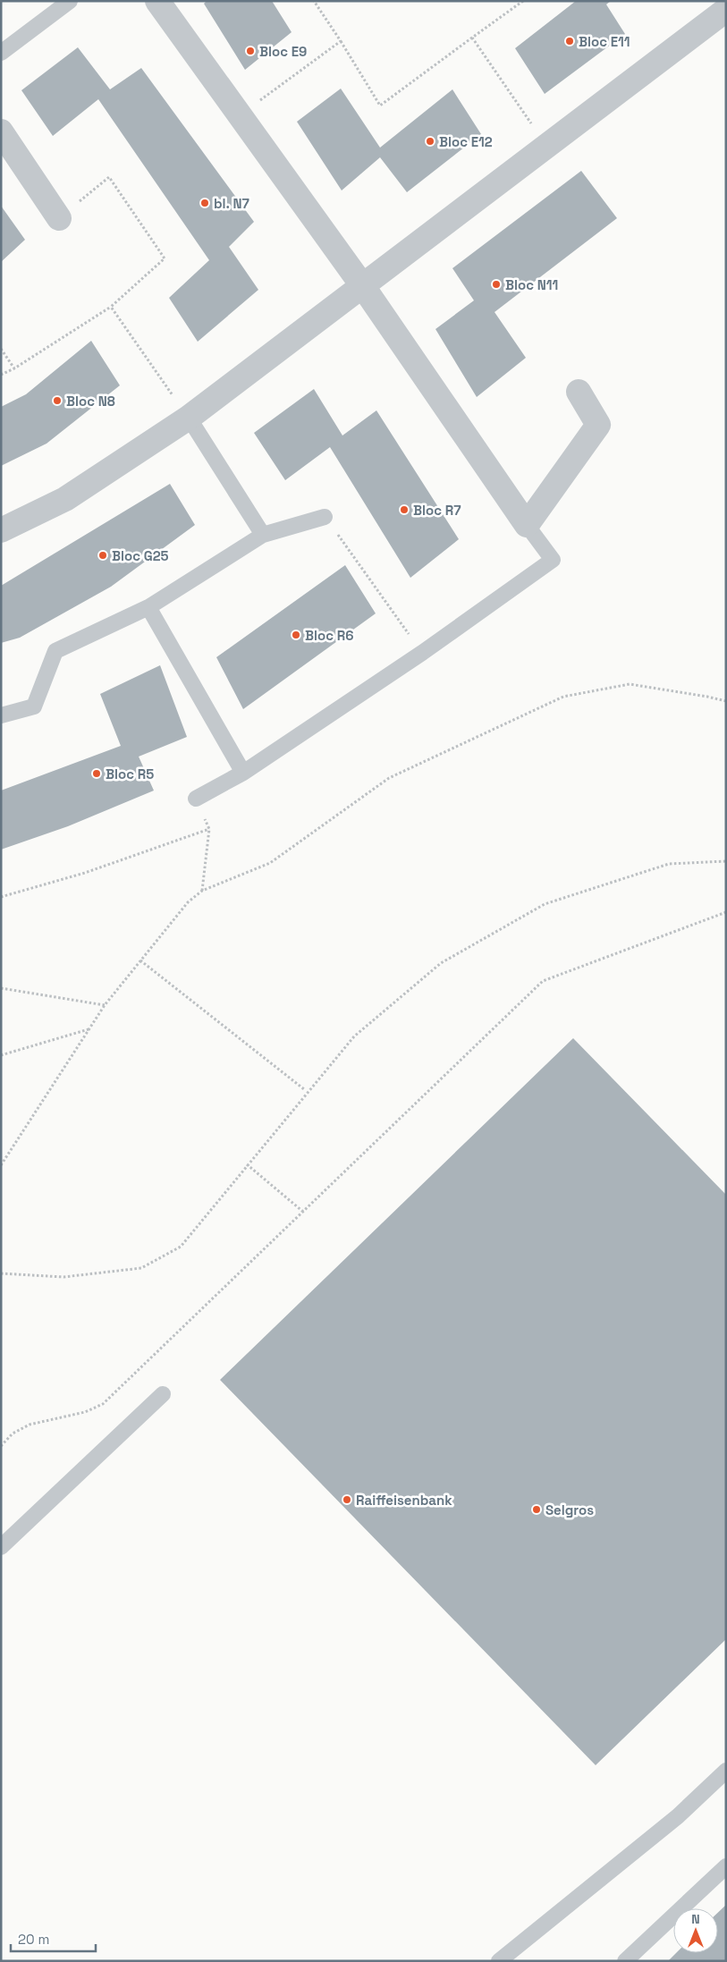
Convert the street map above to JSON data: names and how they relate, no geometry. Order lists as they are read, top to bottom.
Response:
{
  "places": [
    "Bloc E11",
    "Bloc E9",
    "Bloc E12",
    "bl. N7",
    "Bloc N11",
    "Bloc N8",
    "Bloc R7",
    "Bloc G25",
    "Bloc R6",
    "Bloc R5",
    "Raiffeisenbank",
    "Selgros"
  ],
  "scale_bar": "20 m",
  "north": "top"
}
